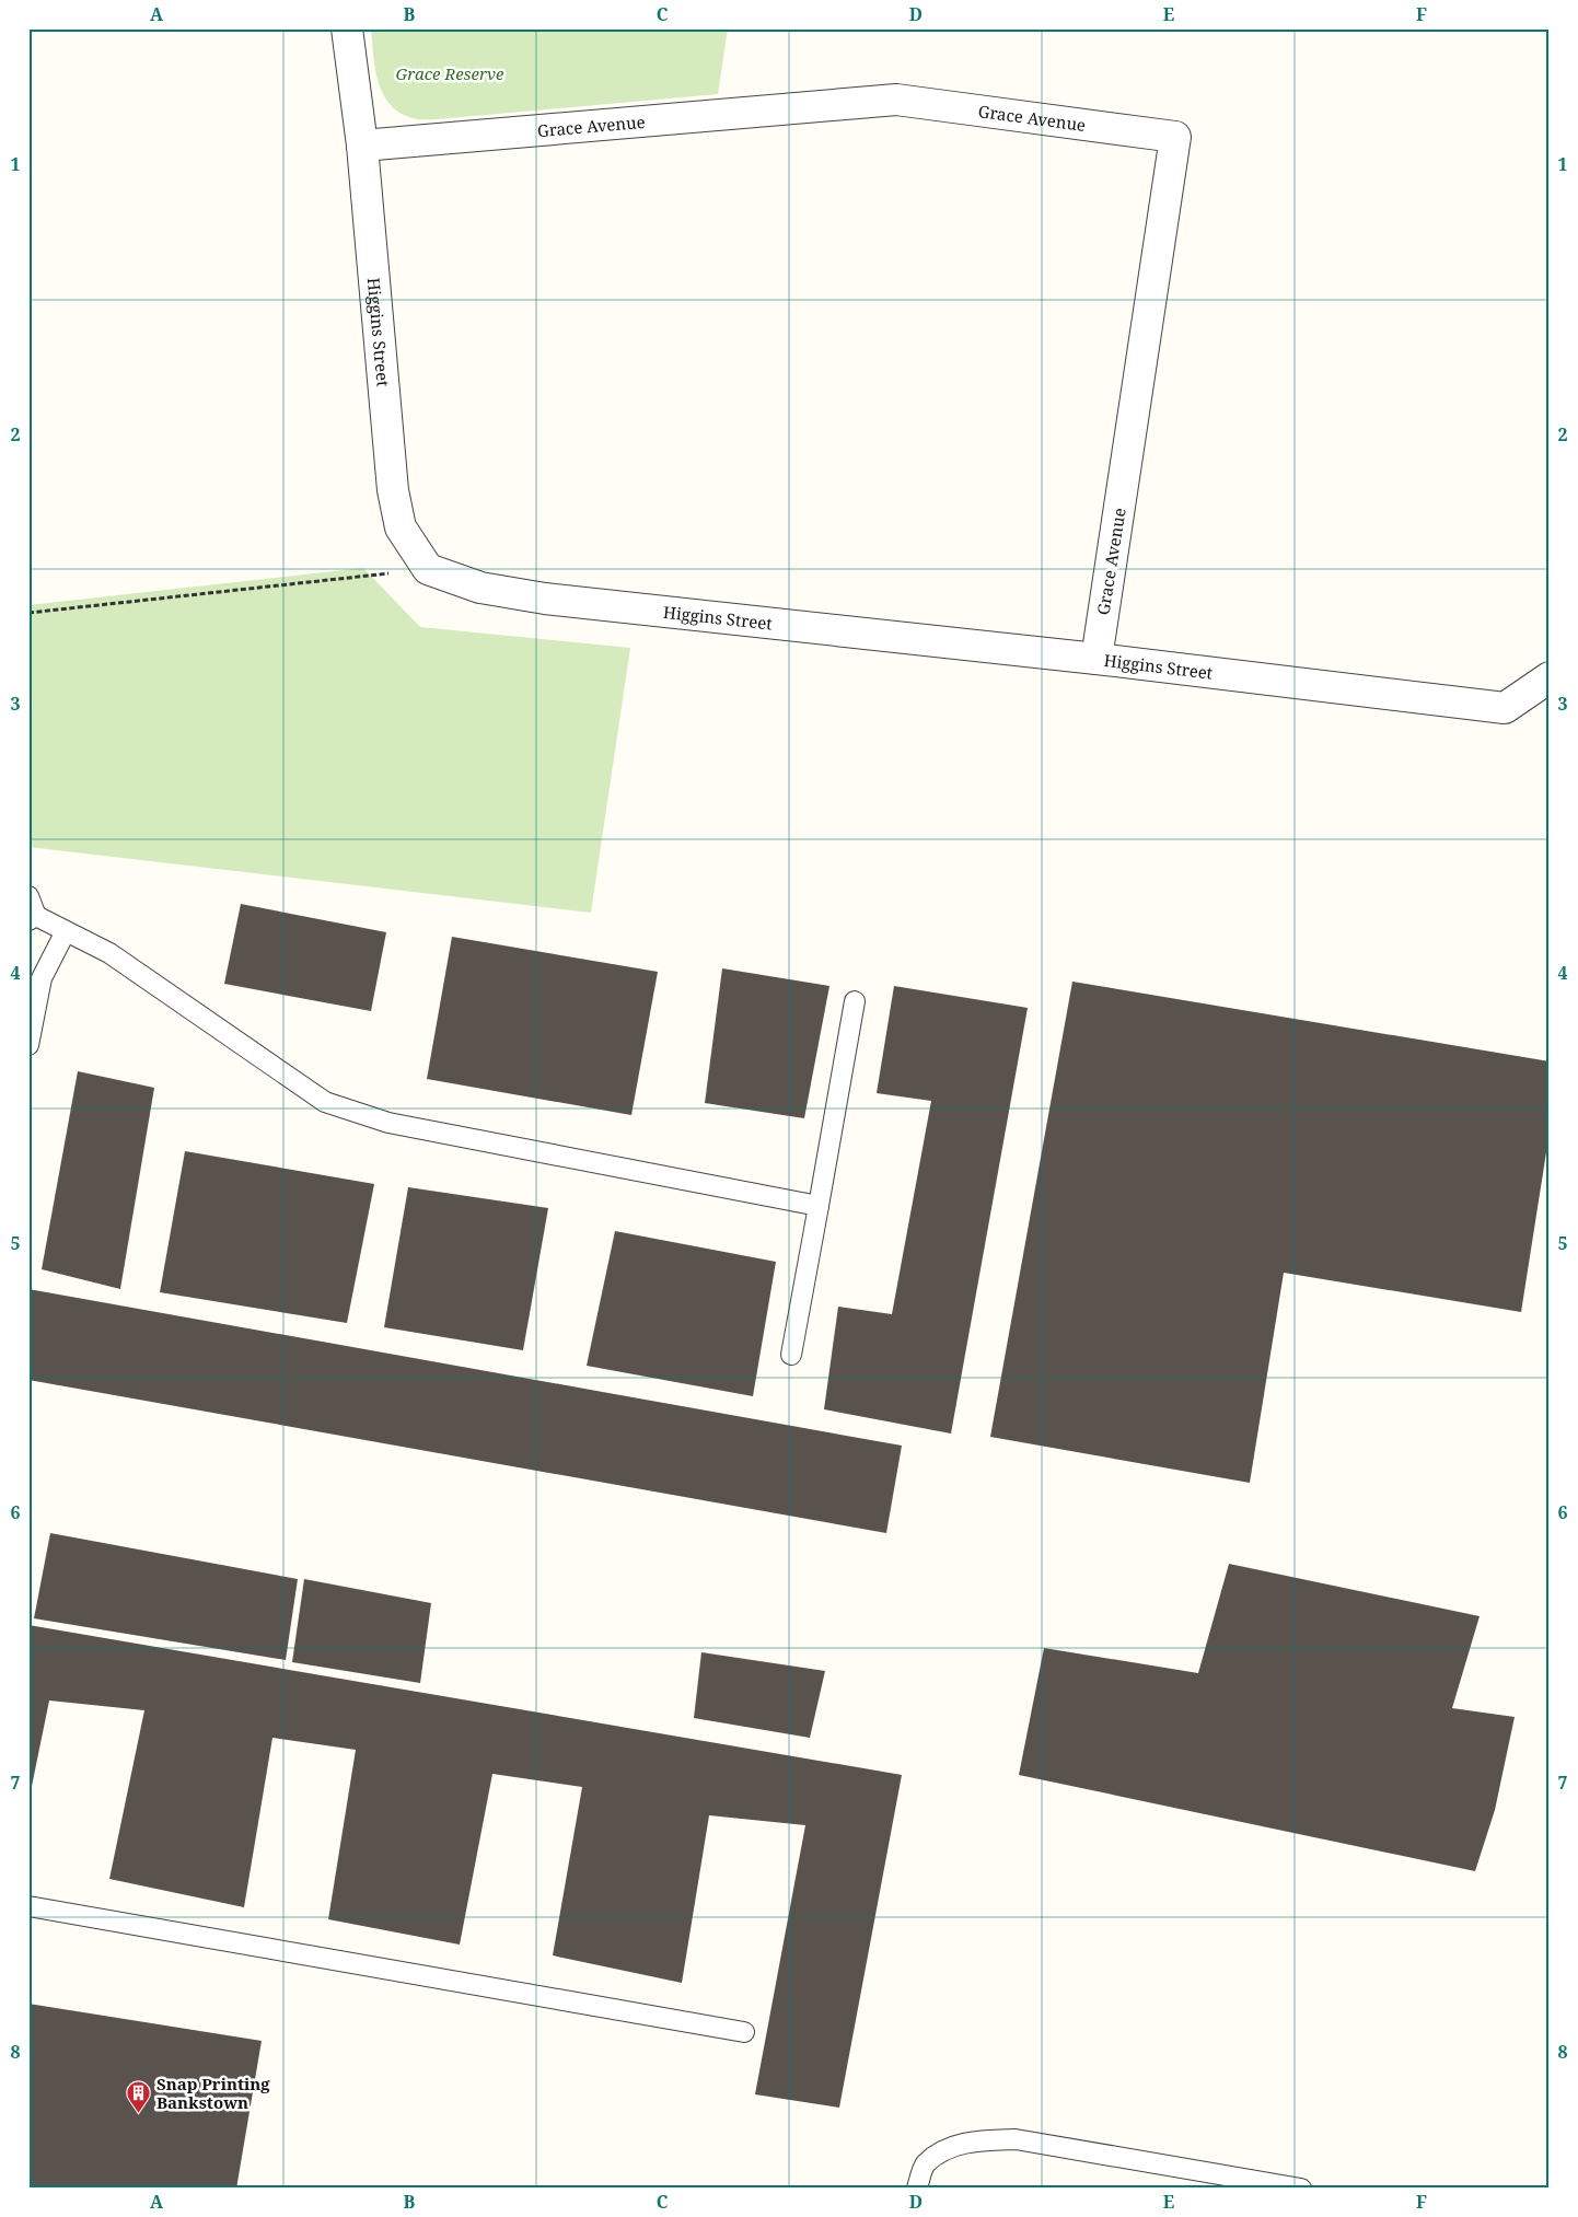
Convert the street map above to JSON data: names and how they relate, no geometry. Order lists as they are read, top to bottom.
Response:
{
  "streets": {
    "street": ["Grace Avenue", "Higgins Street"]
  },
  "crossings": [
    ["Grace Avenue", "Higgins Street"]
  ],
  "parks": ["Grace Reserve"],
  "places": {
    "building": ["Snap Printing Bankstown"]
  },
  "grid": {
    "columns": [
      "A",
      "B",
      "C",
      "D",
      "E",
      "F"
    ],
    "rows": [
      "1",
      "2",
      "3",
      "4",
      "5",
      "6",
      "7",
      "8"
    ]
  }
}
